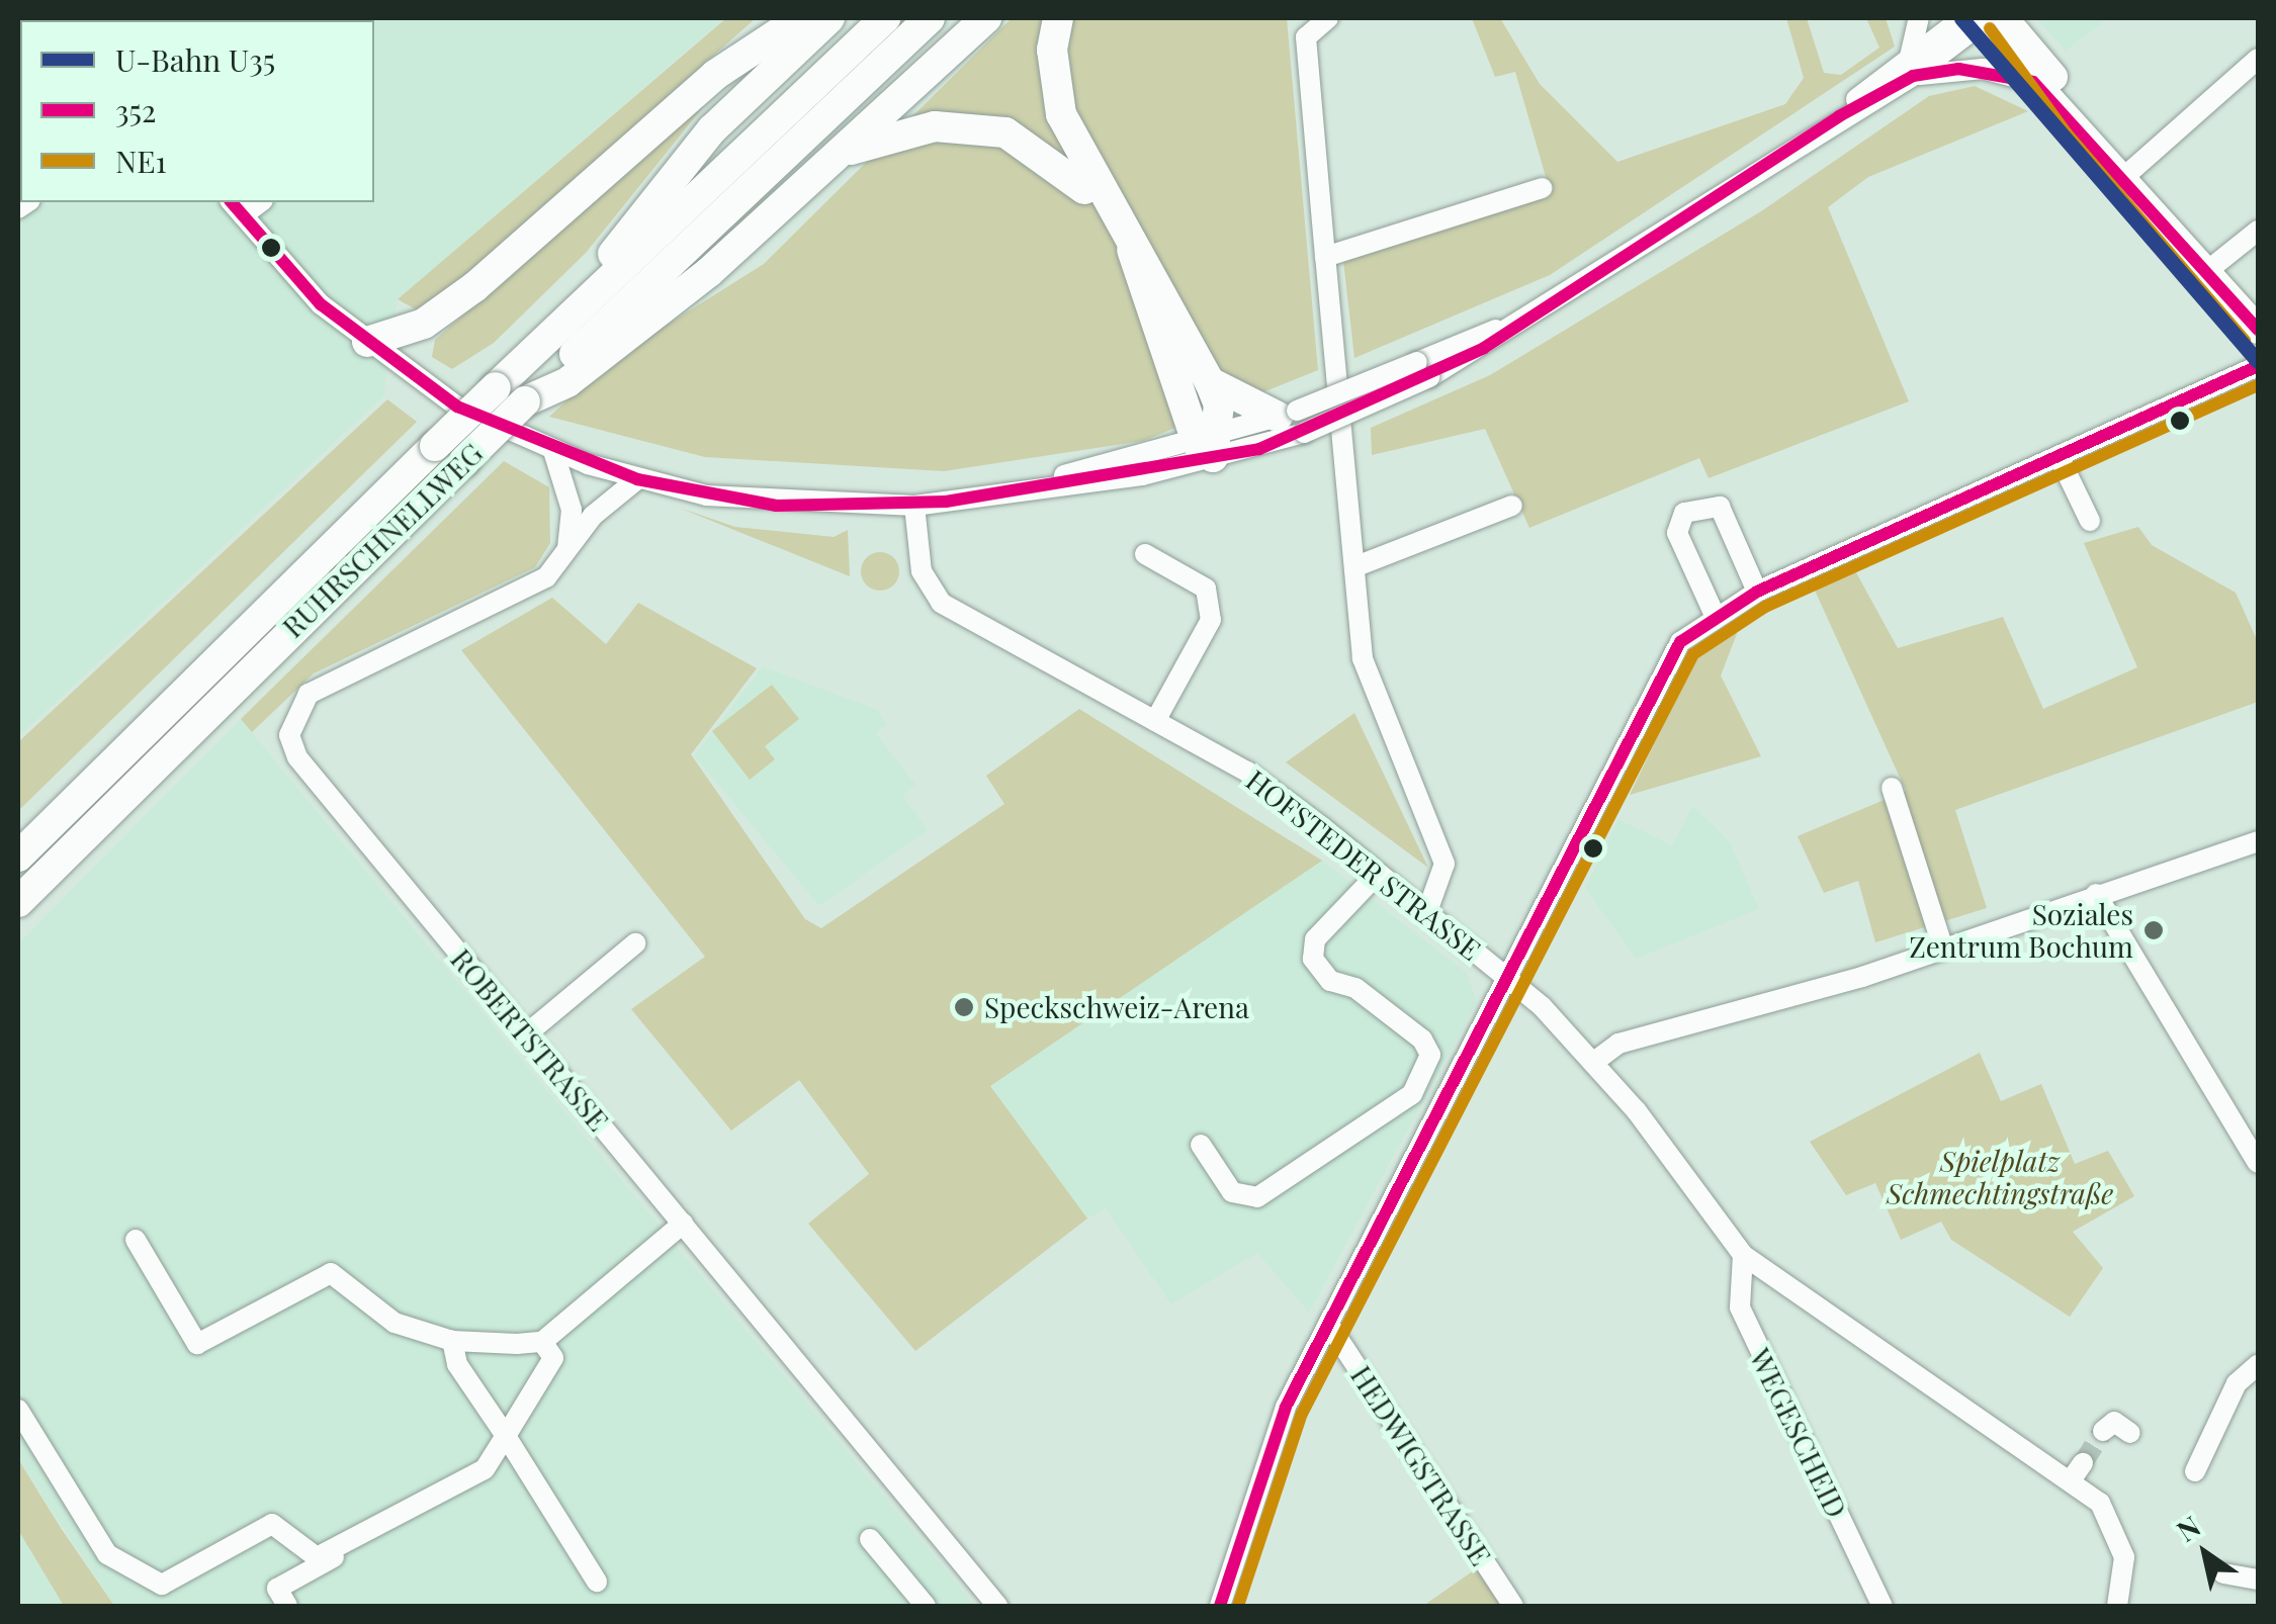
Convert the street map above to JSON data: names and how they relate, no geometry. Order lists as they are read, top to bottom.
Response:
{
  "streets": {
    "highway": ["RUHRSCHNELLWEG"],
    "street": [
      "HOFSTEDER STRASSE",
      "ROBERTSTRASSE",
      "WEGESCHEID",
      "HEDWIGSTRASSE"
    ]
  },
  "crossings": [
    ["HOFSTEDER STRASSE", "WEGESCHEID"]
  ],
  "parks": ["Spielplatz Schmechtingstraße"],
  "places": ["Soziales Zentrum Bochum", "Speckschweiz-Arena"],
  "lines": ["metro line U35", "transit line NE1", "transit line 352"],
  "legend": ["U-Bahn U35", "352", "NE1"],
  "north": "top left"
}
